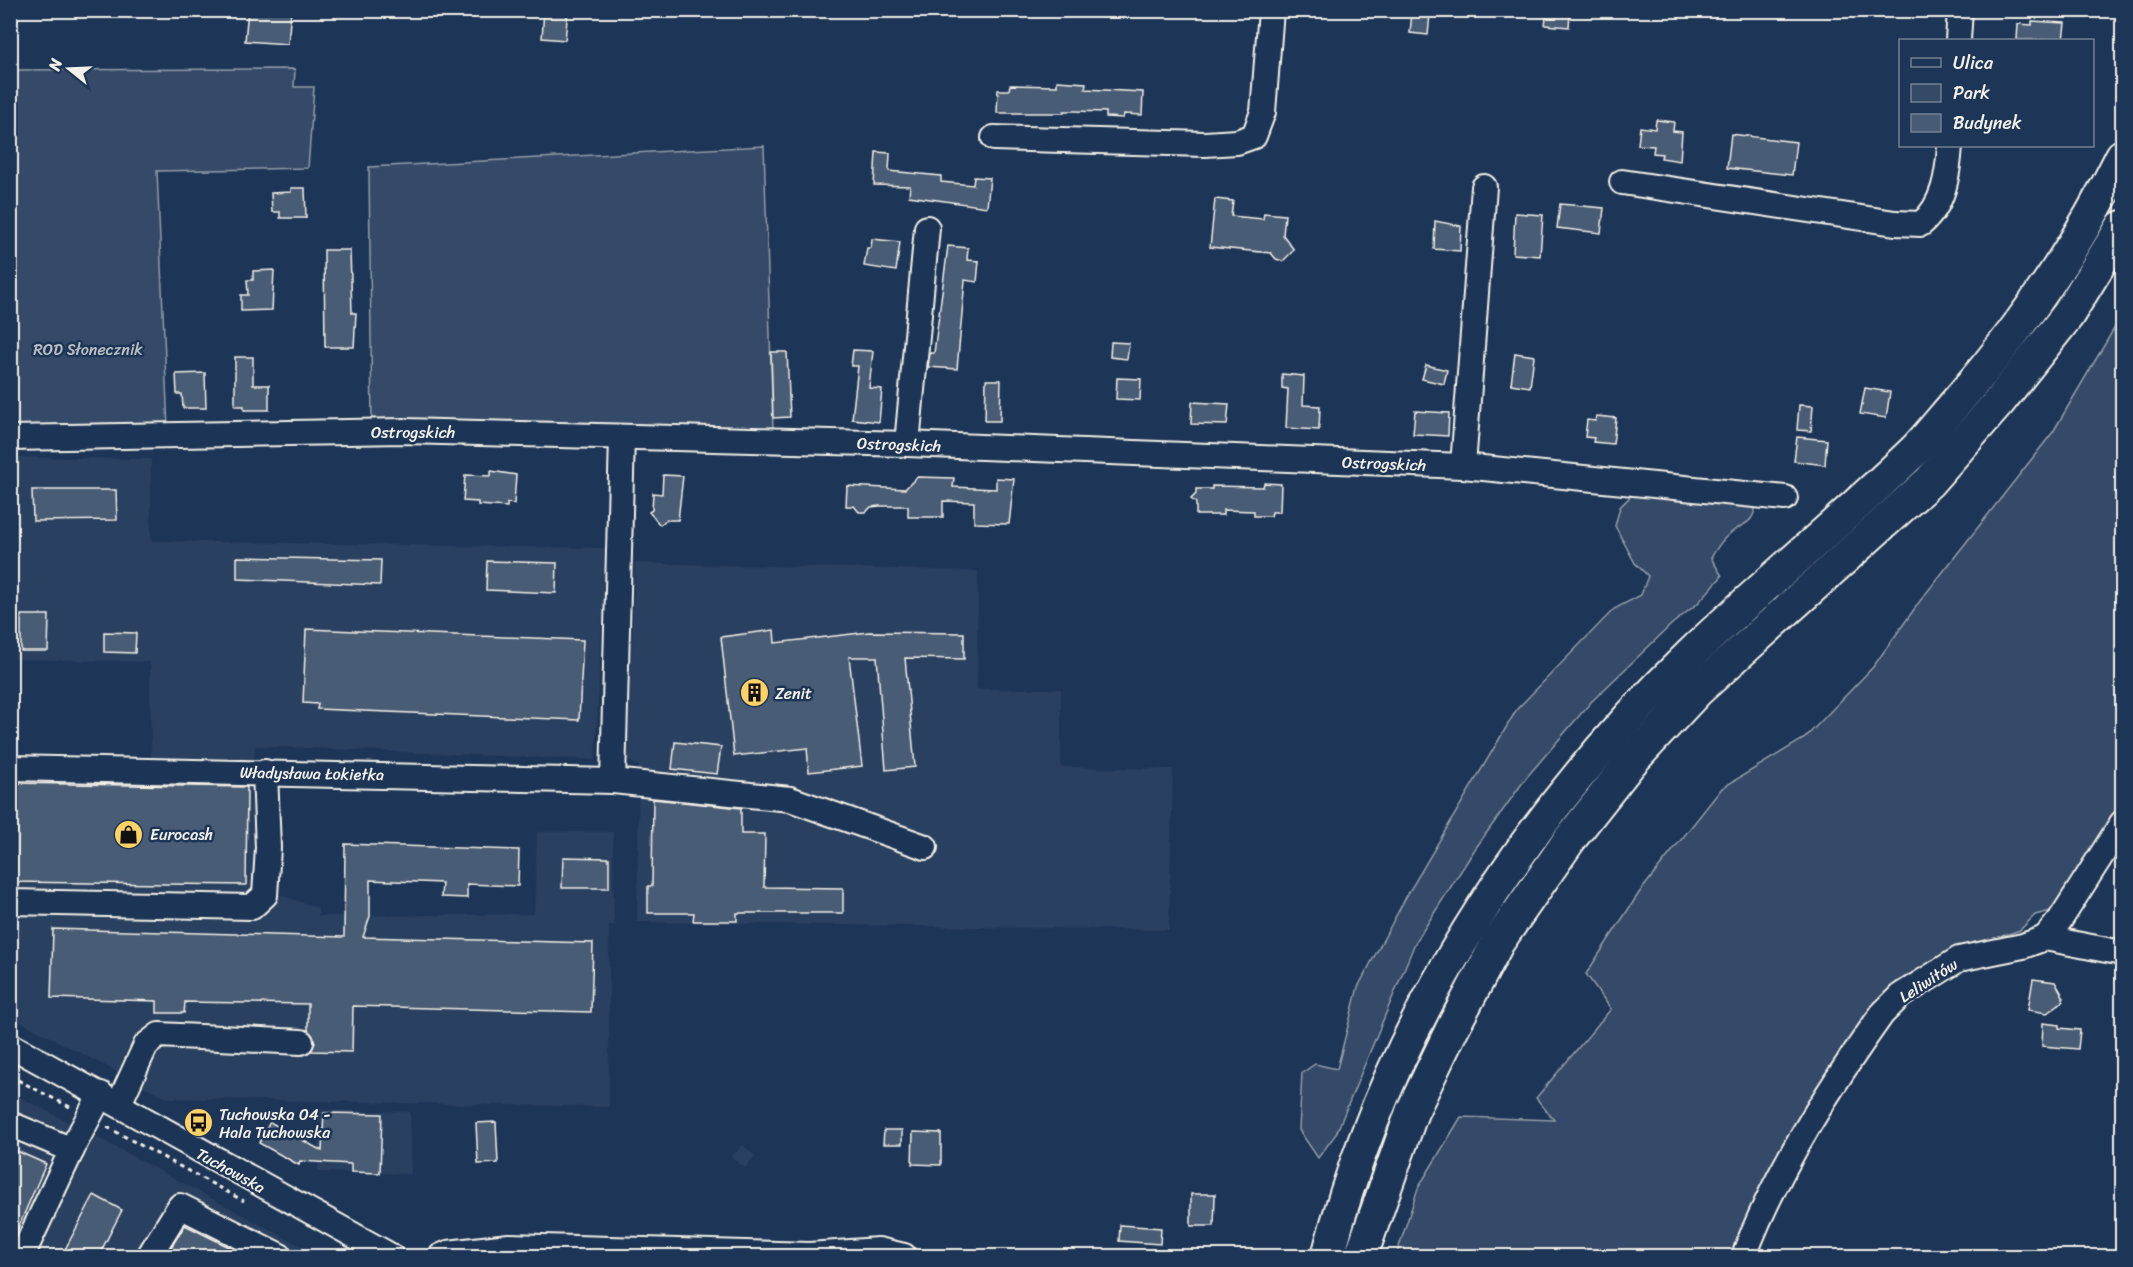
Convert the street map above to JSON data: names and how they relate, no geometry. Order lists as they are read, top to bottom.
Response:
{
  "streets": {
    "street": [
      "Ostrogskich",
      "Władysława Łokietka",
      "Leliwitów",
      "Tuchowska"
    ]
  },
  "parks": ["ROD Słonecznik"],
  "places": {
    "building": ["Zenit"],
    "shop": ["Eurocash"],
    "bus stop": ["Tuchowska 04 - Hala Tuchowska"]
  },
  "legend": ["Ulica", "Park", "Budynek"],
  "north": "left"
}
